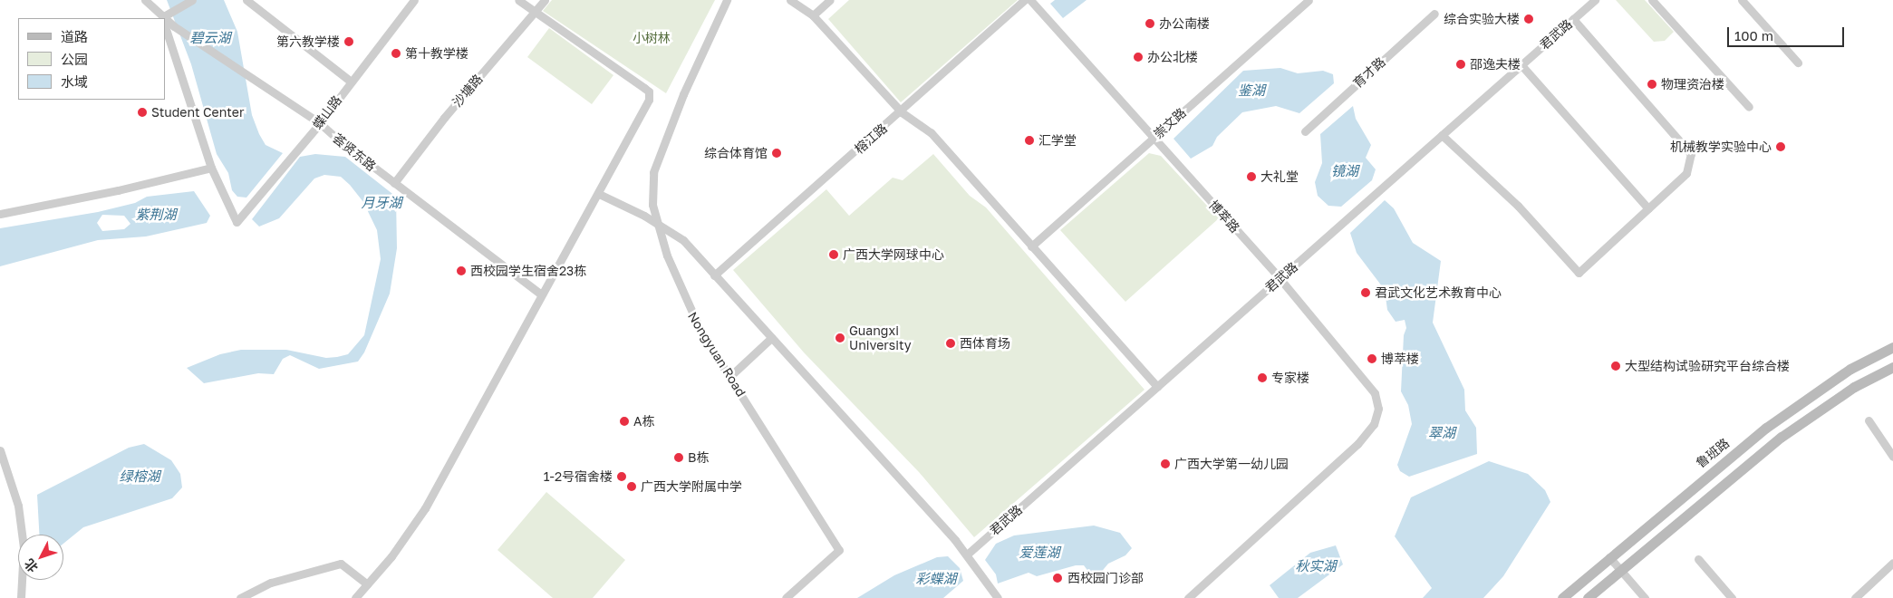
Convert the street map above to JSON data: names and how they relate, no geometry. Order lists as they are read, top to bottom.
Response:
{
  "streets": {
    "main road": ["鲁班路"],
    "street": [
      "君武路",
      "育才路",
      "沙塘路",
      "蝶山路",
      "崇文路",
      "榕江路",
      "荟贤东路",
      "博萃路",
      "Nongyuan Road"
    ]
  },
  "crossings": [
    ["君武路", "博萃路"],
    ["沙塘路", "荟贤东路"],
    ["蝶山路", "荟贤东路"],
    ["崇文路", "博萃路"]
  ],
  "water": [
    "碧云湖",
    "鉴湖",
    "镜湖",
    "月牙湖",
    "紫荆湖",
    "翠湖",
    "绿榕湖",
    "爱莲湖",
    "秋实湖",
    "彩蝶湖"
  ],
  "parks": ["小树林"],
  "places": [
    "综合实验大楼",
    "办公南楼",
    "第六教学楼",
    "第十教学楼",
    "办公北楼",
    "邵逸夫楼",
    "物理资治楼",
    "Student Center",
    "汇学堂",
    "机械教学实验中心",
    "综合体育馆",
    "大礼堂",
    "广西大学网球中心",
    "西校园学生宿舍23栋",
    "君武文化艺术教育中心",
    "Guangxi University",
    "西体育场",
    "博萃楼",
    "大型结构试验研究平台综合楼",
    "专家楼",
    "A栋",
    "B栋",
    "广西大学第一幼儿园",
    "1-2号宿舍楼",
    "广西大学附属中学",
    "西校园门诊部"
  ],
  "legend": ["道路", "公园", "水域"],
  "scale_bar": "100 m",
  "north": "bottom left"
}
